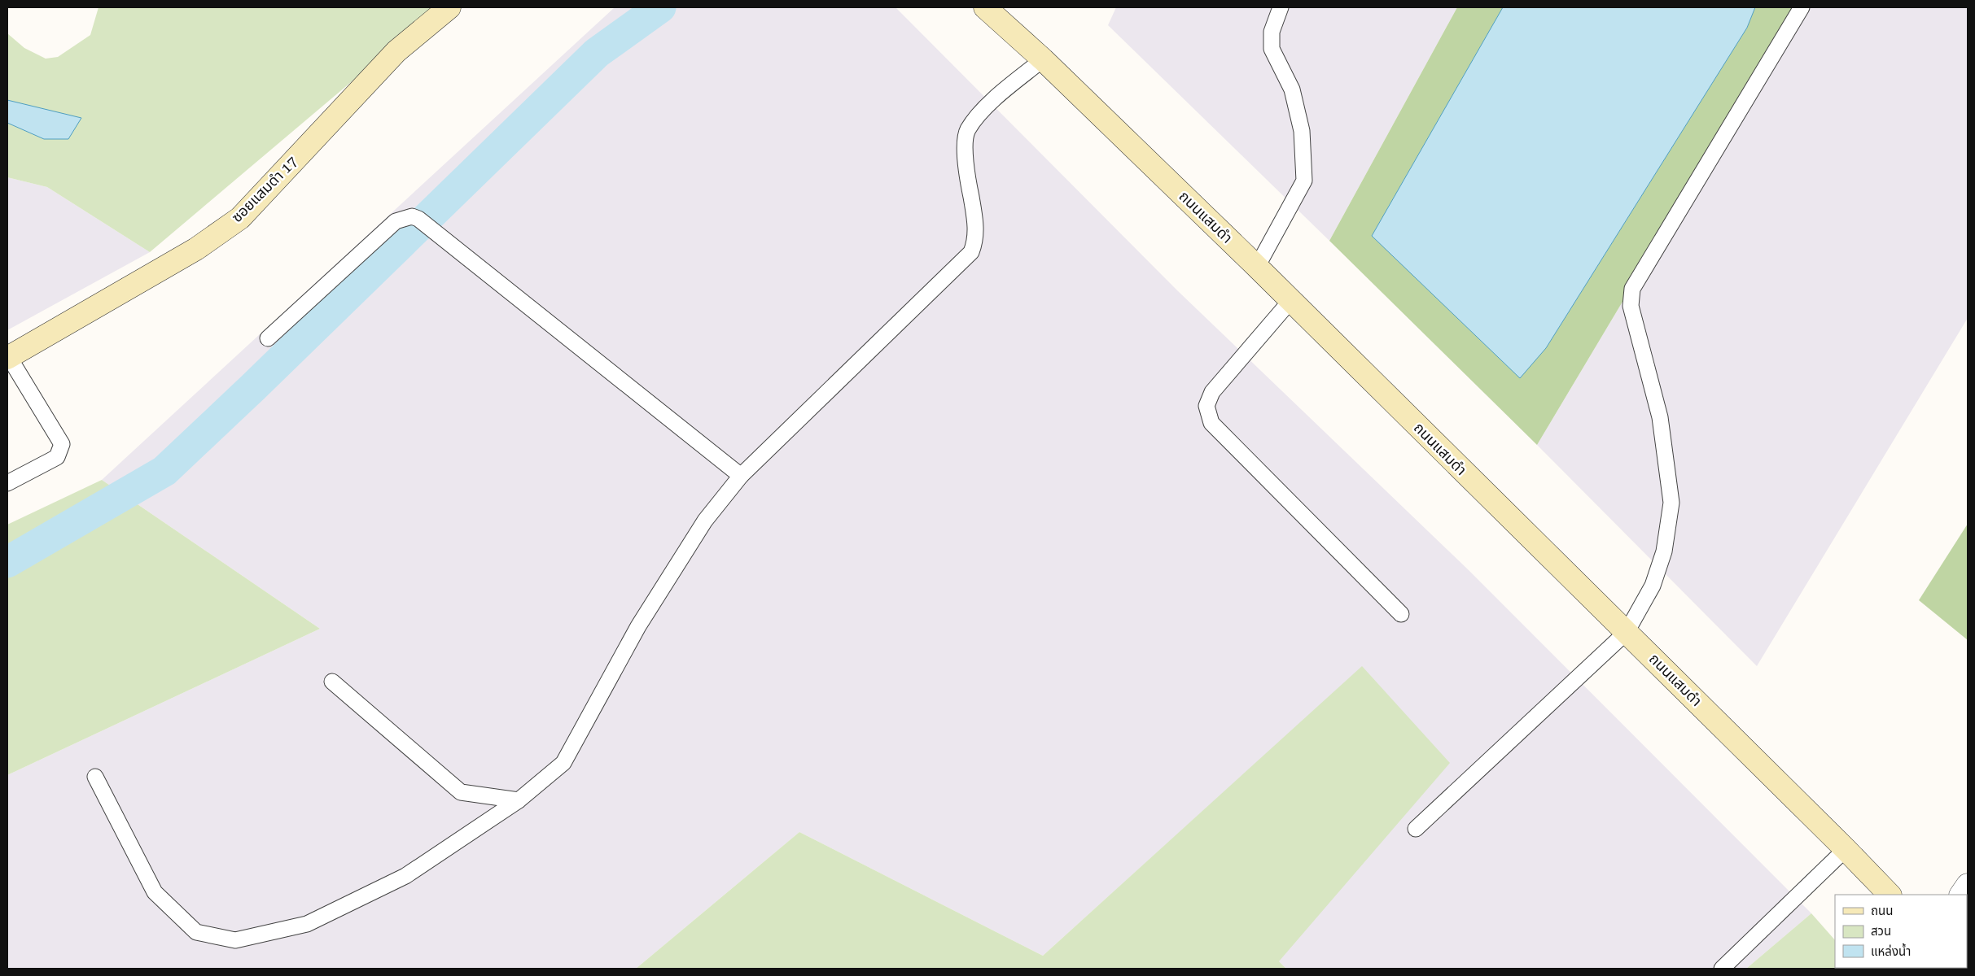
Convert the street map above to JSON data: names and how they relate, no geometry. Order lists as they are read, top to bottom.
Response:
{
  "streets": {
    "street": ["ซอยแสมดำ 17", "ถนนแสมดำ"]
  },
  "legend": ["ถนน", "สวน", "แหล่งน้ำ"]
}
